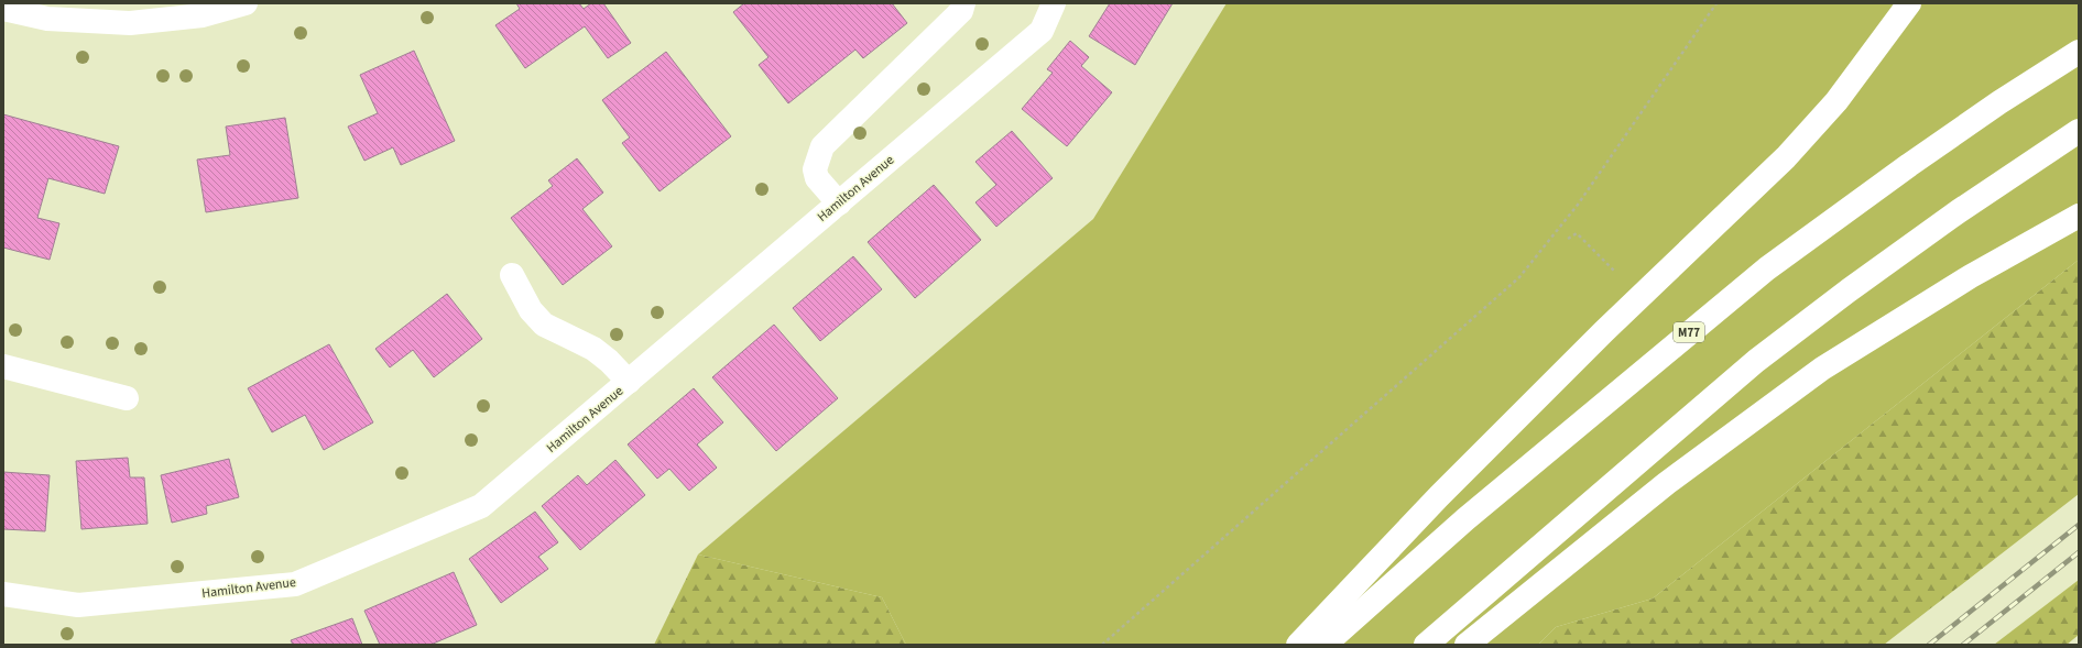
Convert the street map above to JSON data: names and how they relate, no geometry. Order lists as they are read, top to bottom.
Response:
{
  "streets": {
    "main road": ["Hamilton Avenue", "M77"]
  }
}
